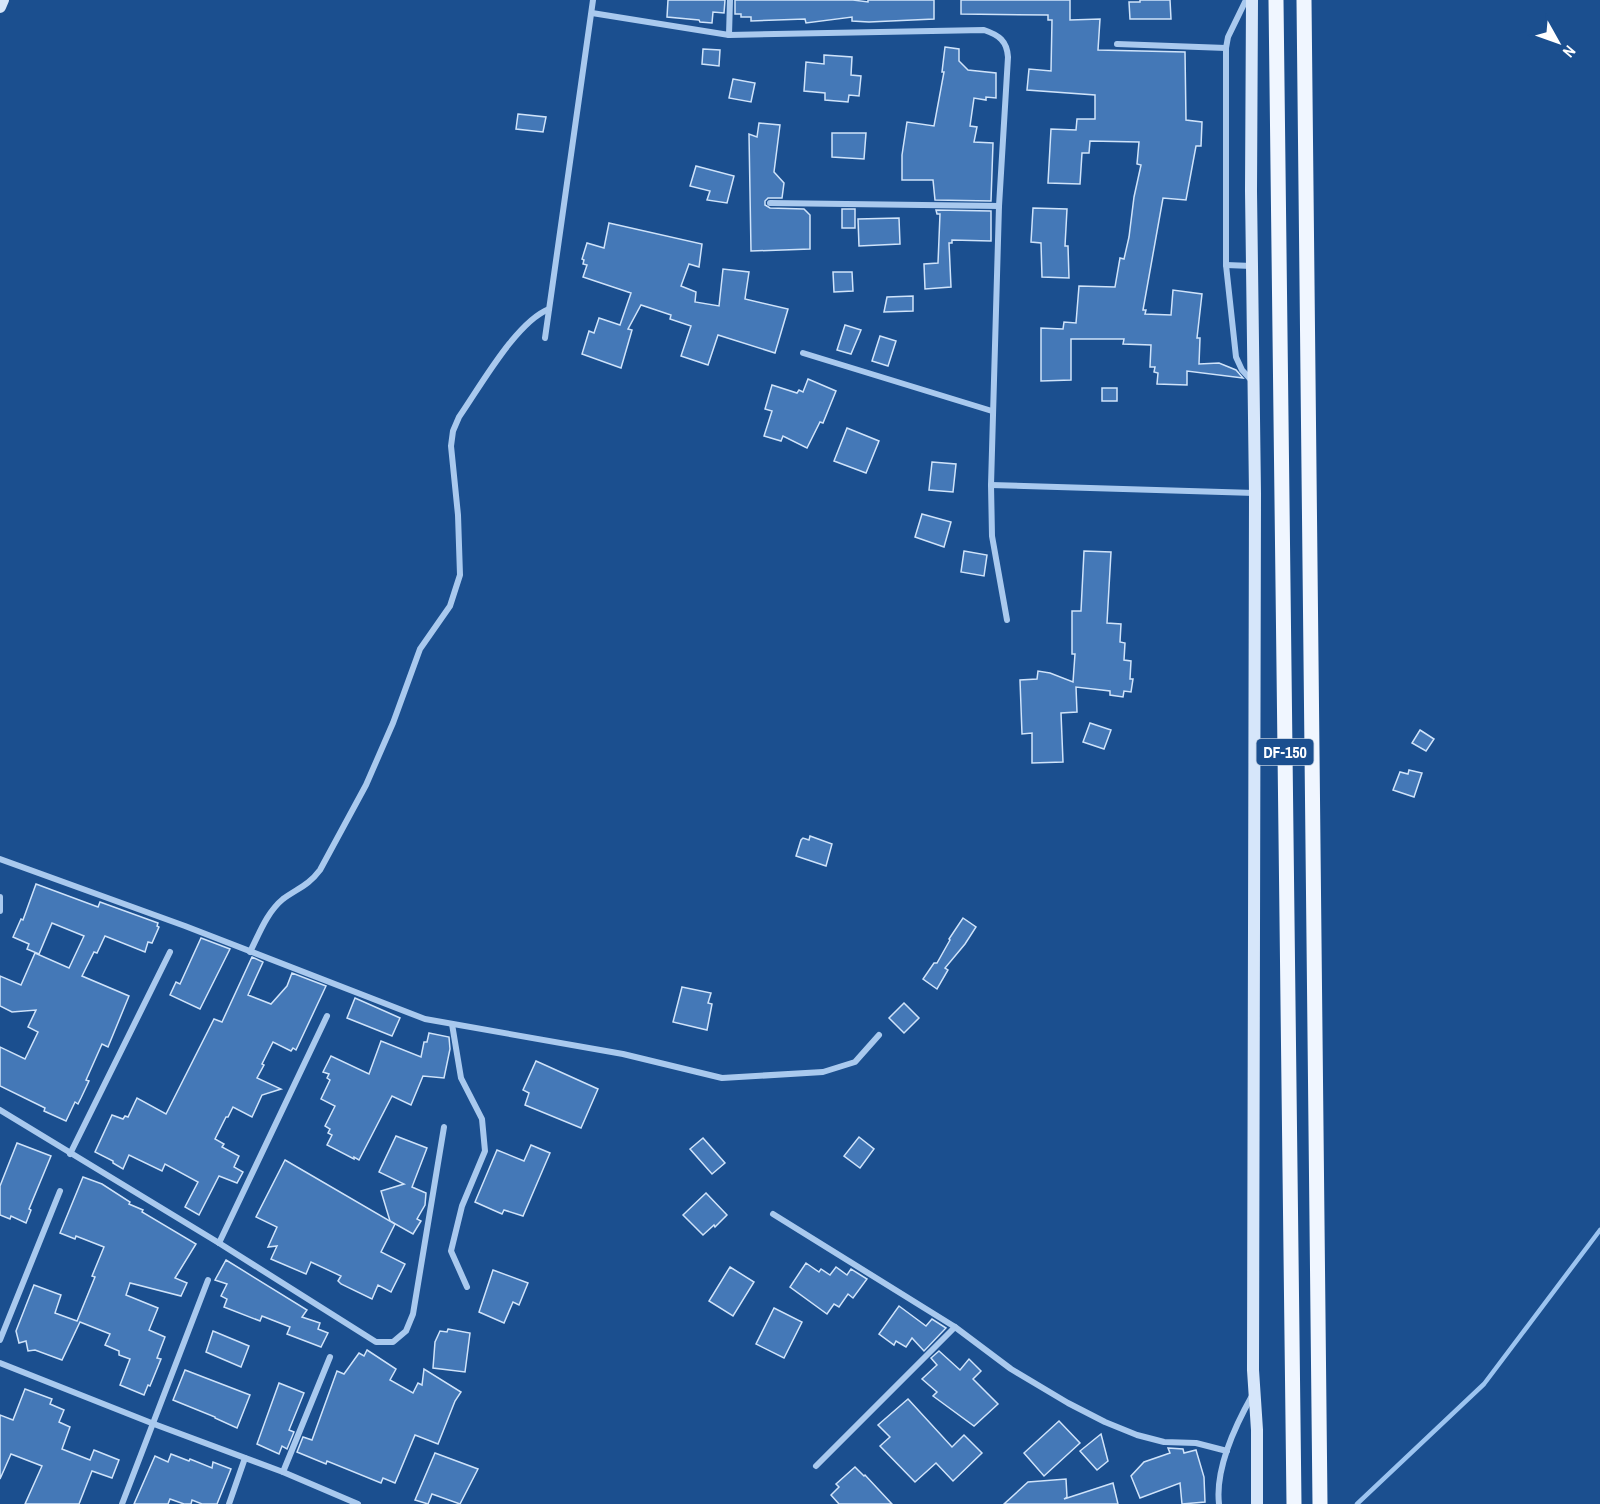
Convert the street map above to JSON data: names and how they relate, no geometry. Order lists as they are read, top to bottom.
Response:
{
  "streets": {
    "main road": ["DF-150"]
  },
  "north": "bottom right"
}
